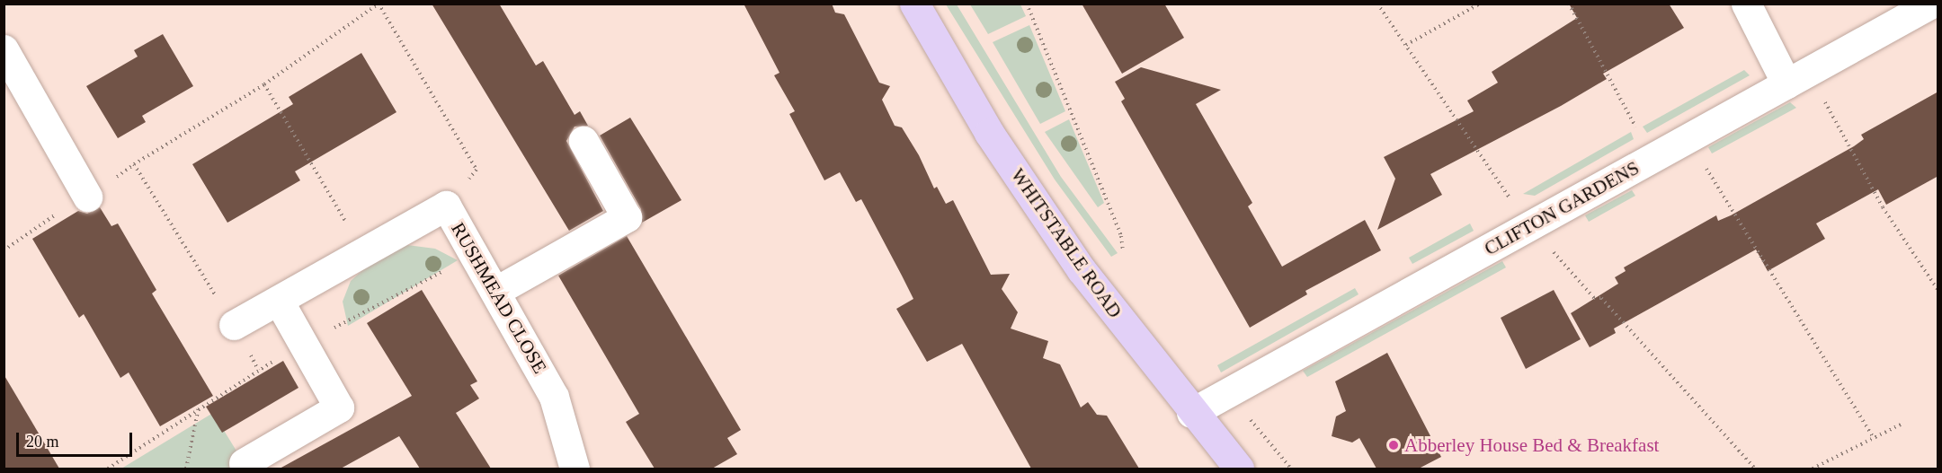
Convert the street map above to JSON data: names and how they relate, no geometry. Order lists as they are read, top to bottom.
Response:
{
  "streets": {
    "main road": ["WHITSTABLE ROAD"],
    "street": ["CLIFTON GARDENS", "RUSHMEAD CLOSE"]
  },
  "crossings": [
    ["CLIFTON GARDENS", "WHITSTABLE ROAD"]
  ],
  "places": ["Abberley House Bed & Breakfast"],
  "scale_bar": "20 m"
}
